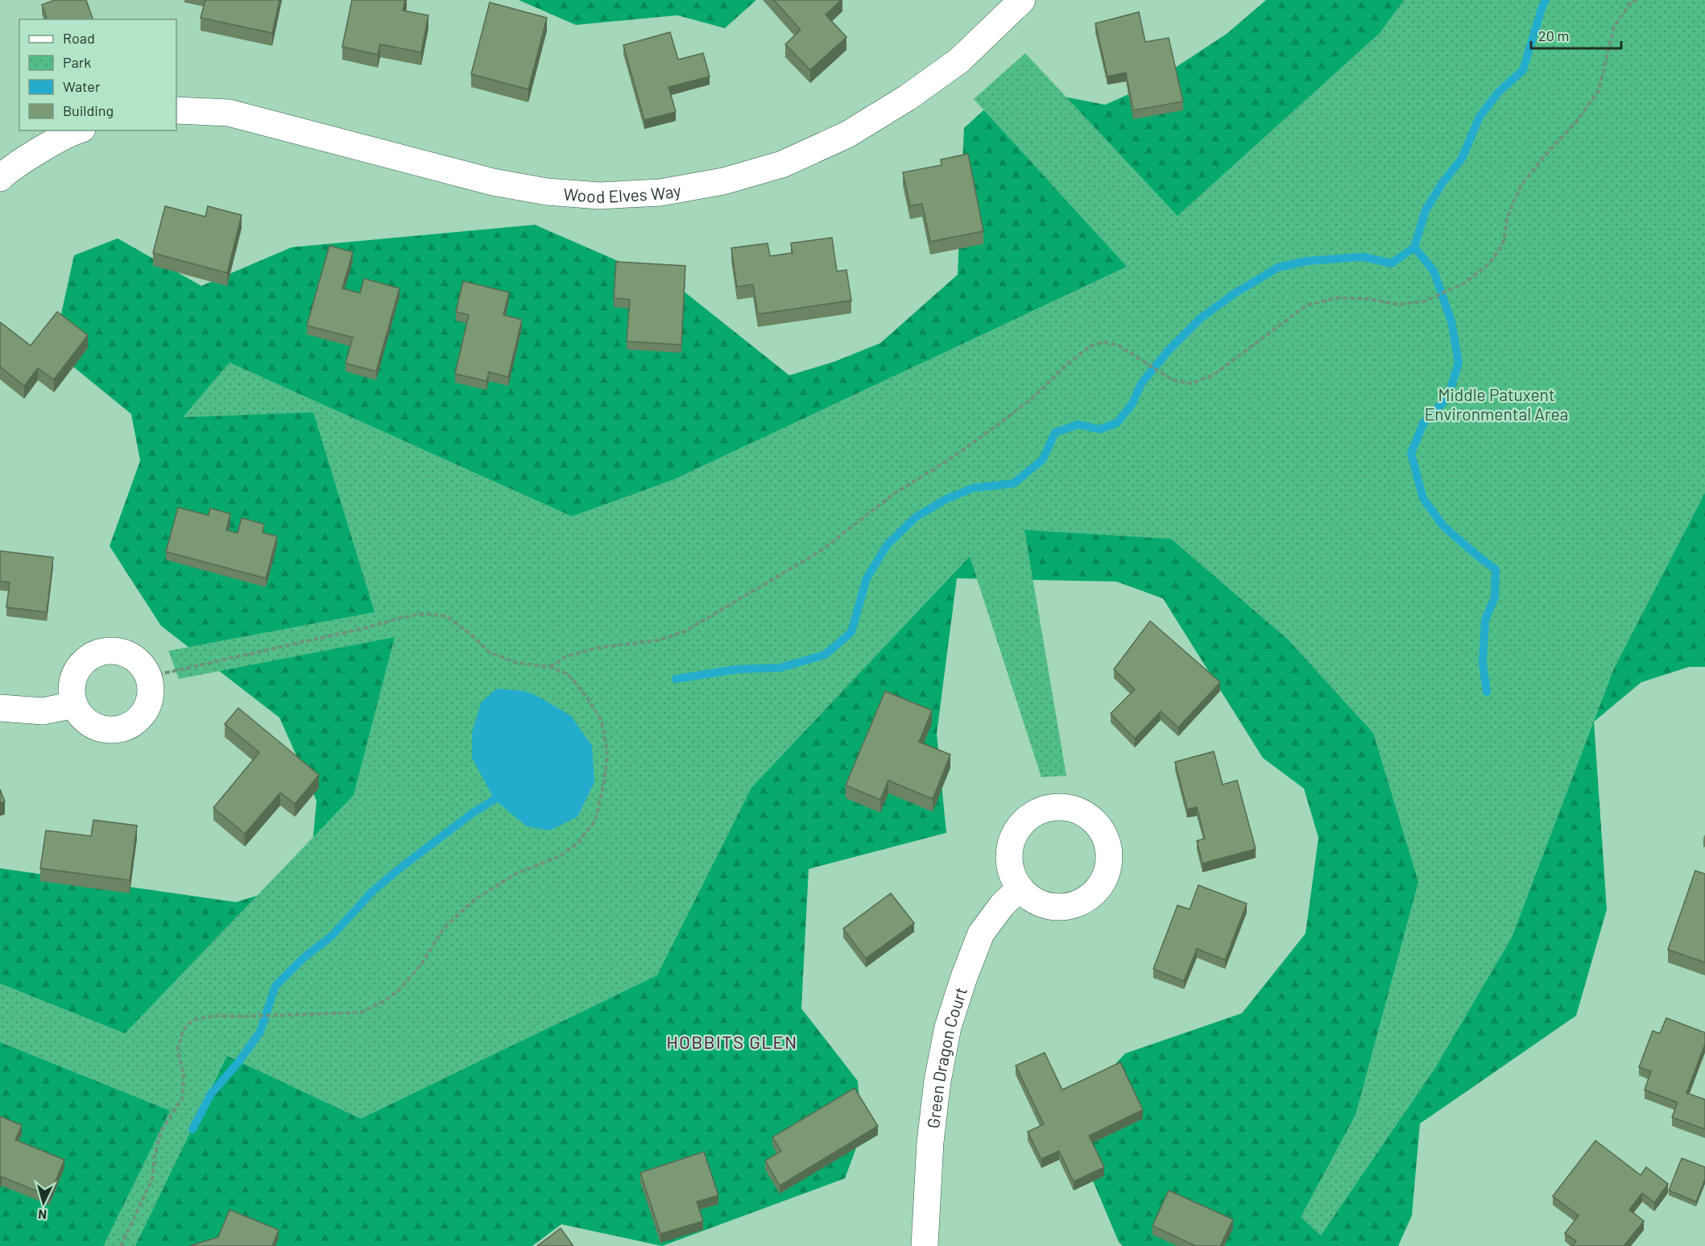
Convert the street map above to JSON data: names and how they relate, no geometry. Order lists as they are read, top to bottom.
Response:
{
  "streets": {
    "street": ["Wood Elves Way", "Green Dragon Court"]
  },
  "districts": ["HOBBITS GLEN"],
  "parks": ["Middle Patuxent Environmental Area"],
  "legend": [
    "Road",
    "Park",
    "Water",
    "Building"
  ],
  "scale_bar": "20 m",
  "north": "bottom"
}
